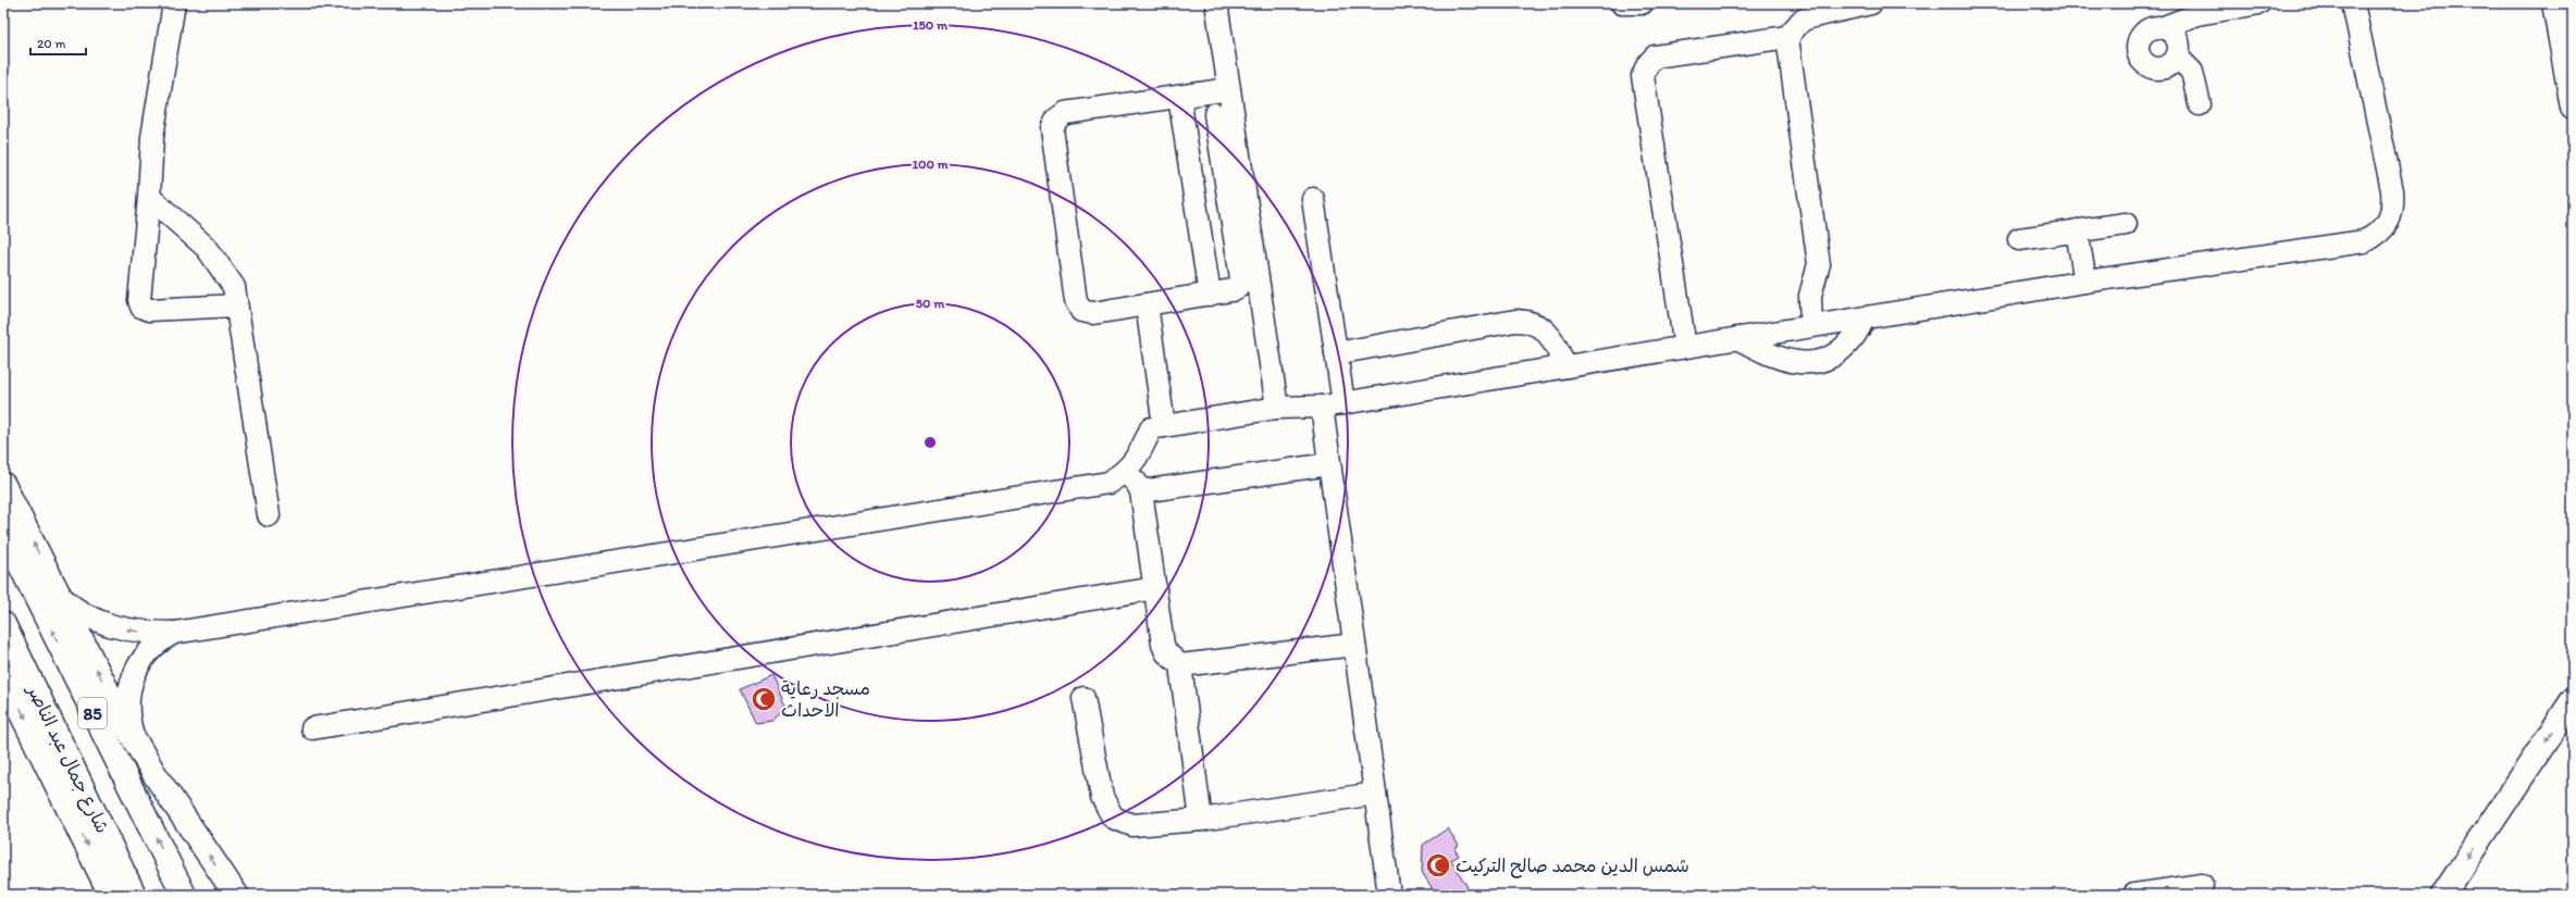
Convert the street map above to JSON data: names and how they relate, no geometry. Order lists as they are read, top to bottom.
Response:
{
  "streets": {
    "main road": ["85", "شارع جمال عبد الناصر"]
  },
  "places": {
    "mosque": ["مسجد رعاية الاحداث", "شمس الدين محمد صالح التركيت"]
  },
  "scale_bar": "20 m",
  "rings": ["150 m", "100 m", "50 m"]
}
